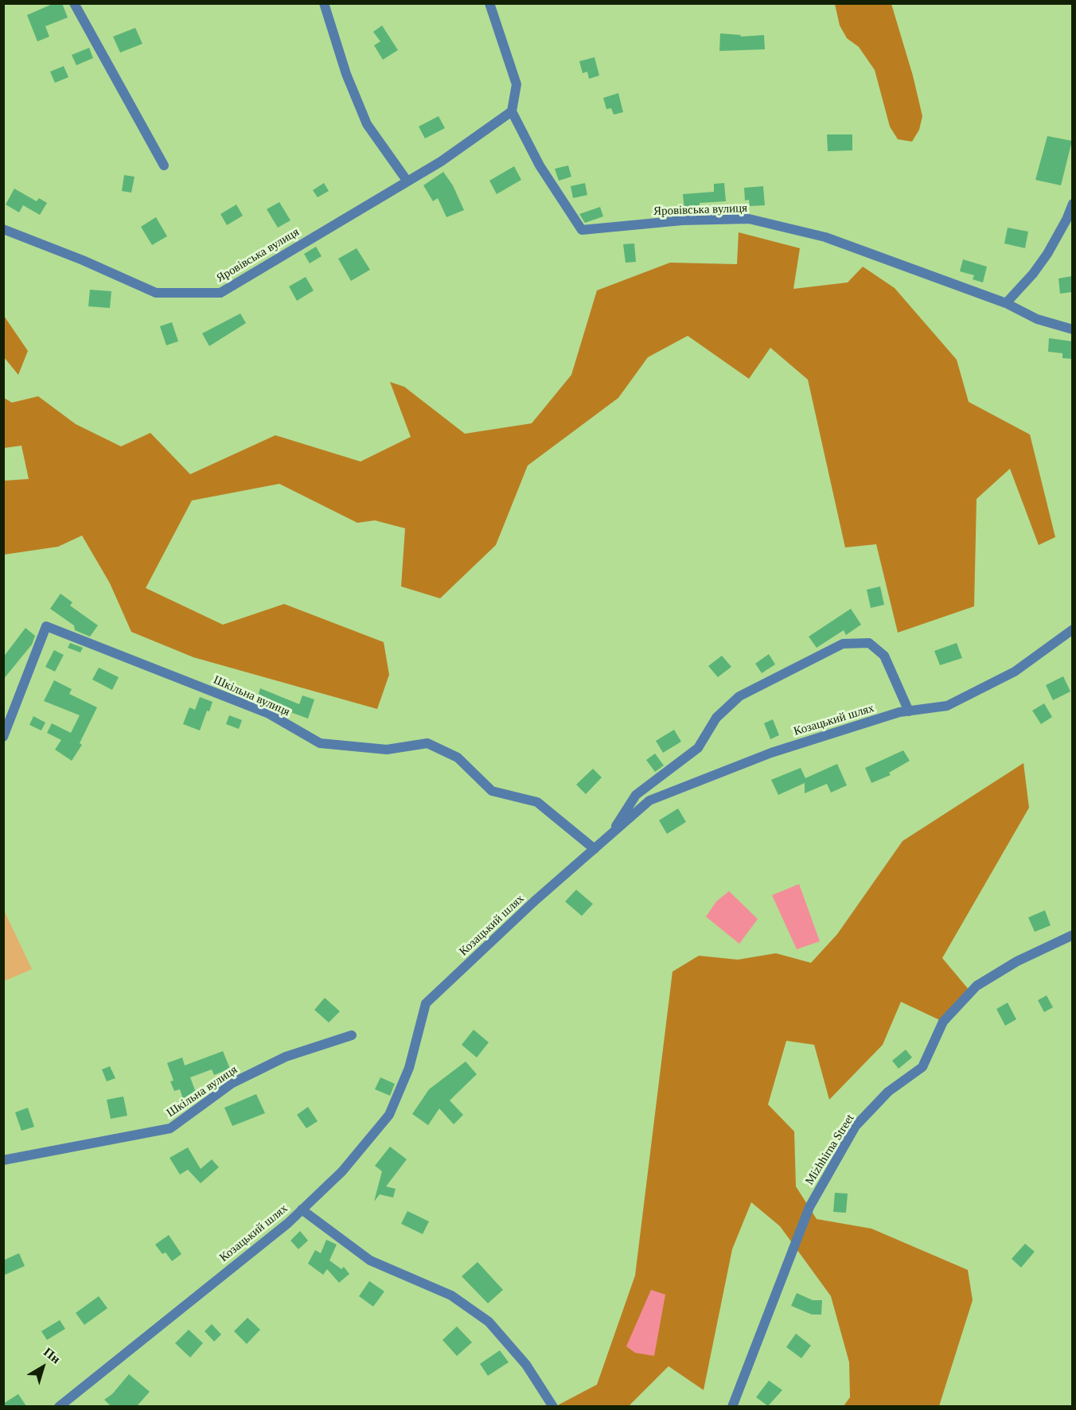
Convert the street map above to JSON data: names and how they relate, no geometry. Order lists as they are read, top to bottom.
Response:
{
  "streets": {
    "street": [
      "Яровівська вулиця",
      "Шкільна вулиця",
      "Козацький шлях",
      "Mizhhirna Street"
    ]
  },
  "crossings": [
    ["Шкільна вулиця", "Козацький шлях"]
  ],
  "north": "top right"
}
